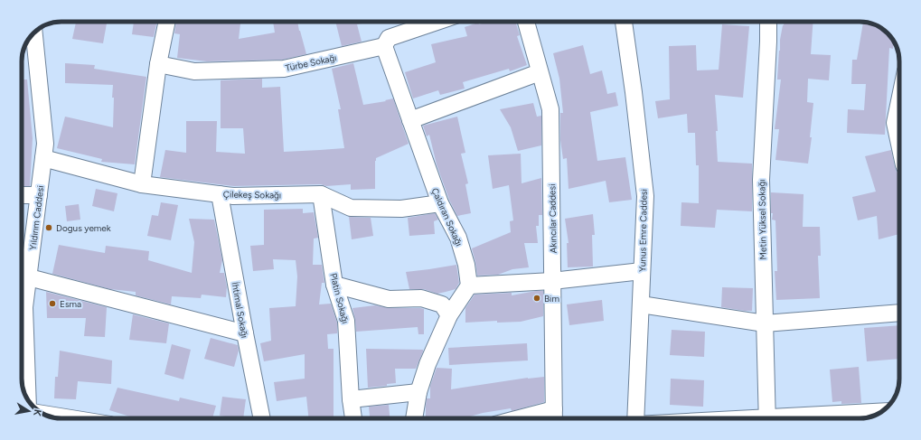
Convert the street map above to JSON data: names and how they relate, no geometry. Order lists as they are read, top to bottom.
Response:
{
  "streets": {
    "street": [
      "Türbe Sokağı",
      "Çilekeş Sokağı",
      "Çaldıran Sokağı",
      "Yıldırım Caddesi",
      "Akıncılar Caddesi",
      "Metin Yüksel Sokağı",
      "Yunus Emre Caddesi",
      "Platin Sokağı",
      "İhtimal Sokağı"
    ]
  },
  "crossings": [
    ["Türbe Sokağı", "Çaldıran Sokağı"],
    ["Çilekeş Sokağı", "Çaldıran Sokağı"],
    ["Çilekeş Sokağı", "Yıldırım Caddesi"],
    ["Çilekeş Sokağı", "Platin Sokağı"],
    ["Çilekeş Sokağı", "İhtimal Sokağı"]
  ],
  "places": ["Dogus yemek", "Bim", "Esma"],
  "north": "right"
}
